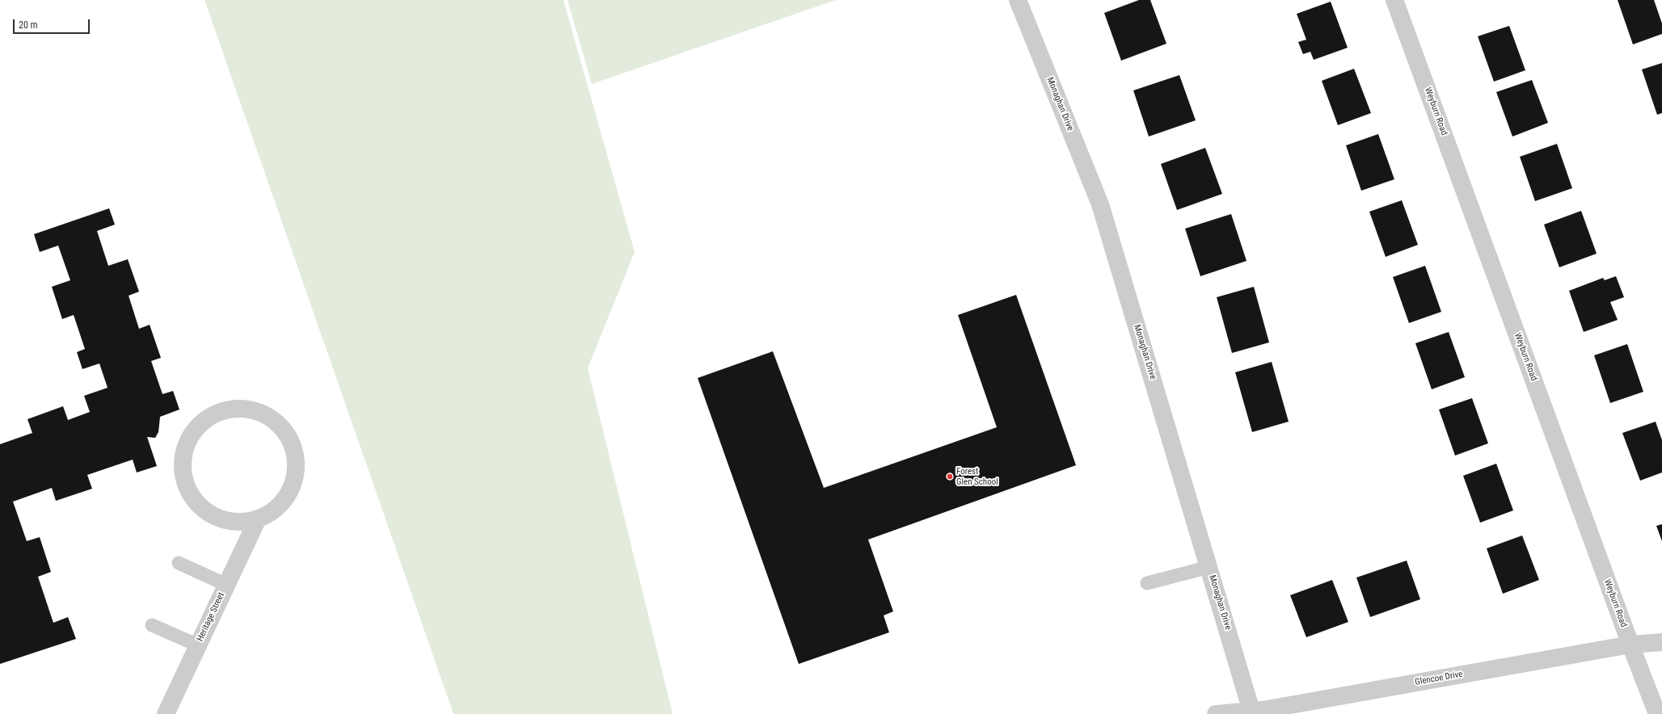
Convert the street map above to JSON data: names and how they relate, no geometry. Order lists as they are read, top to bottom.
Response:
{
  "streets": {
    "street": [
      "Monaghan Drive",
      "Weyburn Road",
      "Heritage Street",
      "Glencoe Drive"
    ]
  },
  "crossings": [
    ["Monaghan Drive", "Glencoe Drive"],
    ["Weyburn Road", "Glencoe Drive"]
  ],
  "places": ["Forest Glen School"],
  "scale_bar": "20 m"
}
